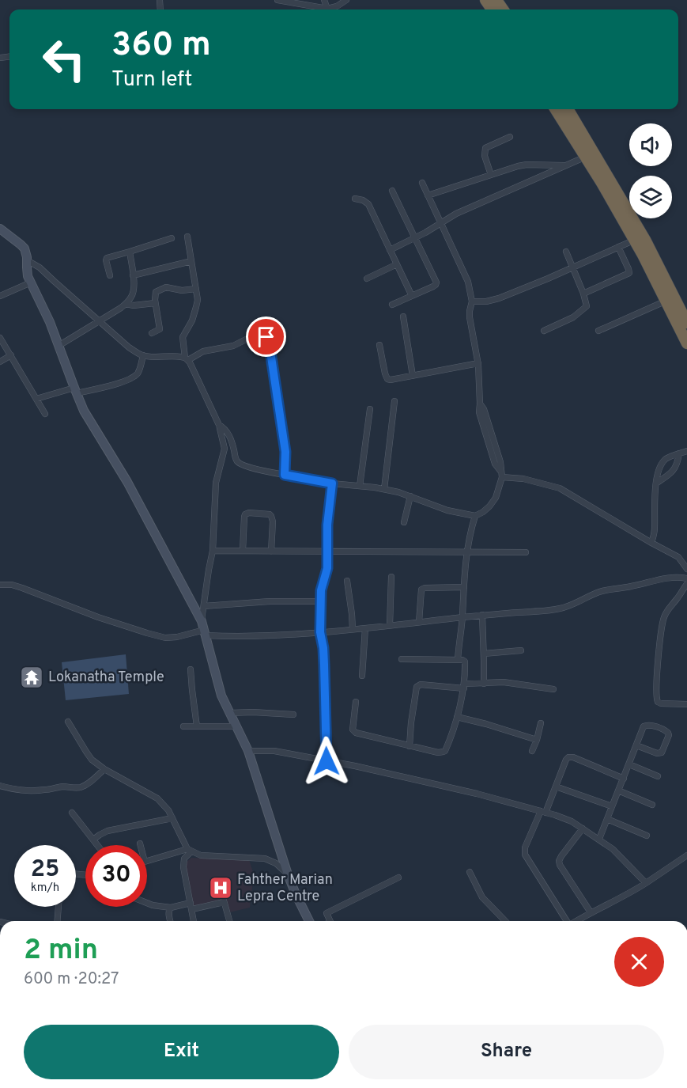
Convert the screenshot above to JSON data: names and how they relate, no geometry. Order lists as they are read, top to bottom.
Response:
{
  "places": {
    "temple": ["Lokanatha Temple"],
    "hospital": ["Fahther Marian Lepra Centre"]
  },
  "page": {
    "turn": ["360 m", "Turn left"],
    "speed": "25 km/h",
    "limit": "30",
    "heading": ["2 min", "600 m · 20:27"],
    "buttons": ["Exit", "Share"]
  }
}
